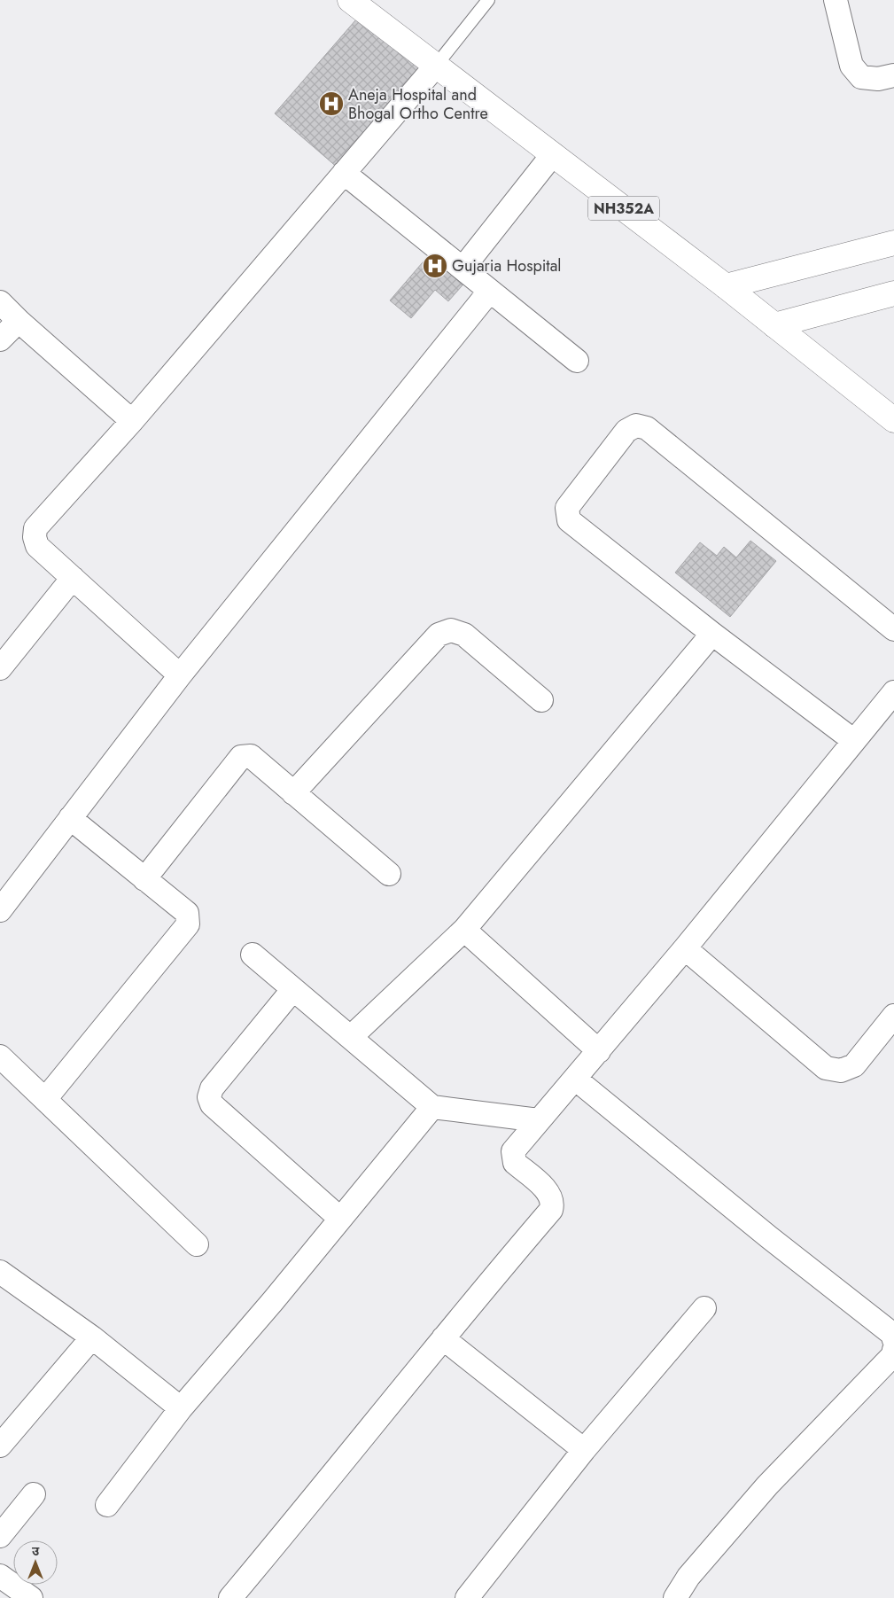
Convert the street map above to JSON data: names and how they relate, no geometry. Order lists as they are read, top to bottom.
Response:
{
  "streets": {
    "main road": ["NH352A"]
  },
  "places": {
    "hospital": ["Aneja Hospital and Bhogal Ortho Centre", "Gujaria Hospital"]
  },
  "north": "top"
}
